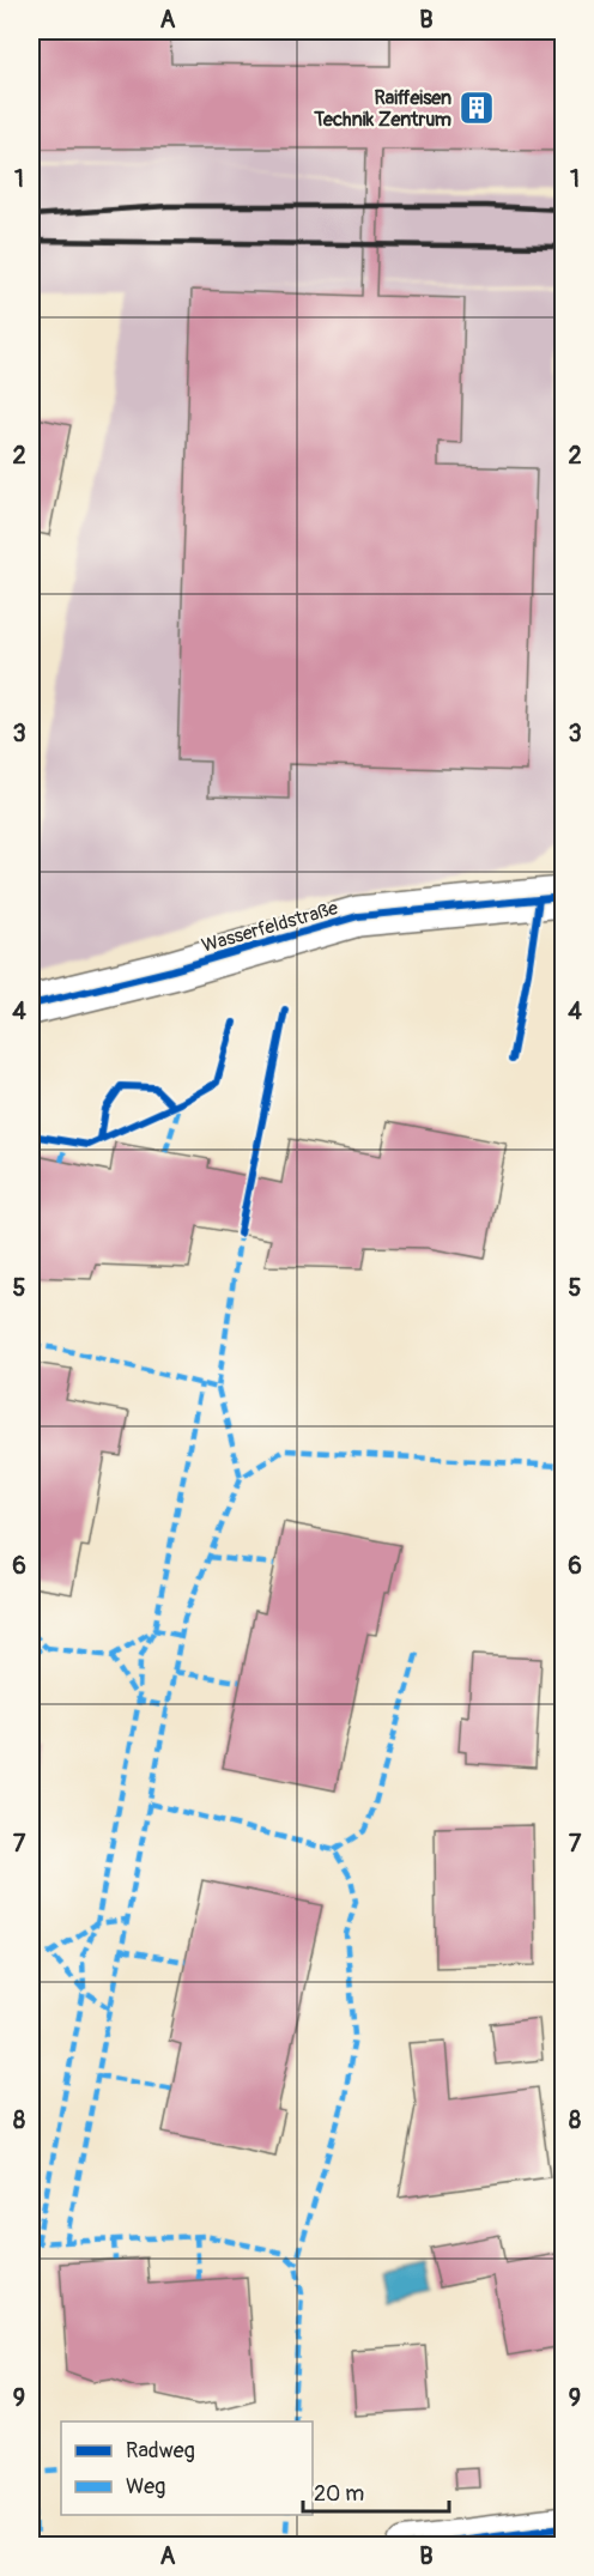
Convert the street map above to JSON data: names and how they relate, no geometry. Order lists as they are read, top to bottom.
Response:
{
  "streets": {
    "street": ["Wasserfeldstraße"]
  },
  "places": {
    "building": ["Raiffeisen Technik Zentrum"]
  },
  "legend": ["Radweg", "Weg"],
  "scale_bar": "20 m",
  "grid": {
    "columns": ["A", "B"],
    "rows": [
      "1",
      "2",
      "3",
      "4",
      "5",
      "6",
      "7",
      "8",
      "9"
    ]
  }
}
